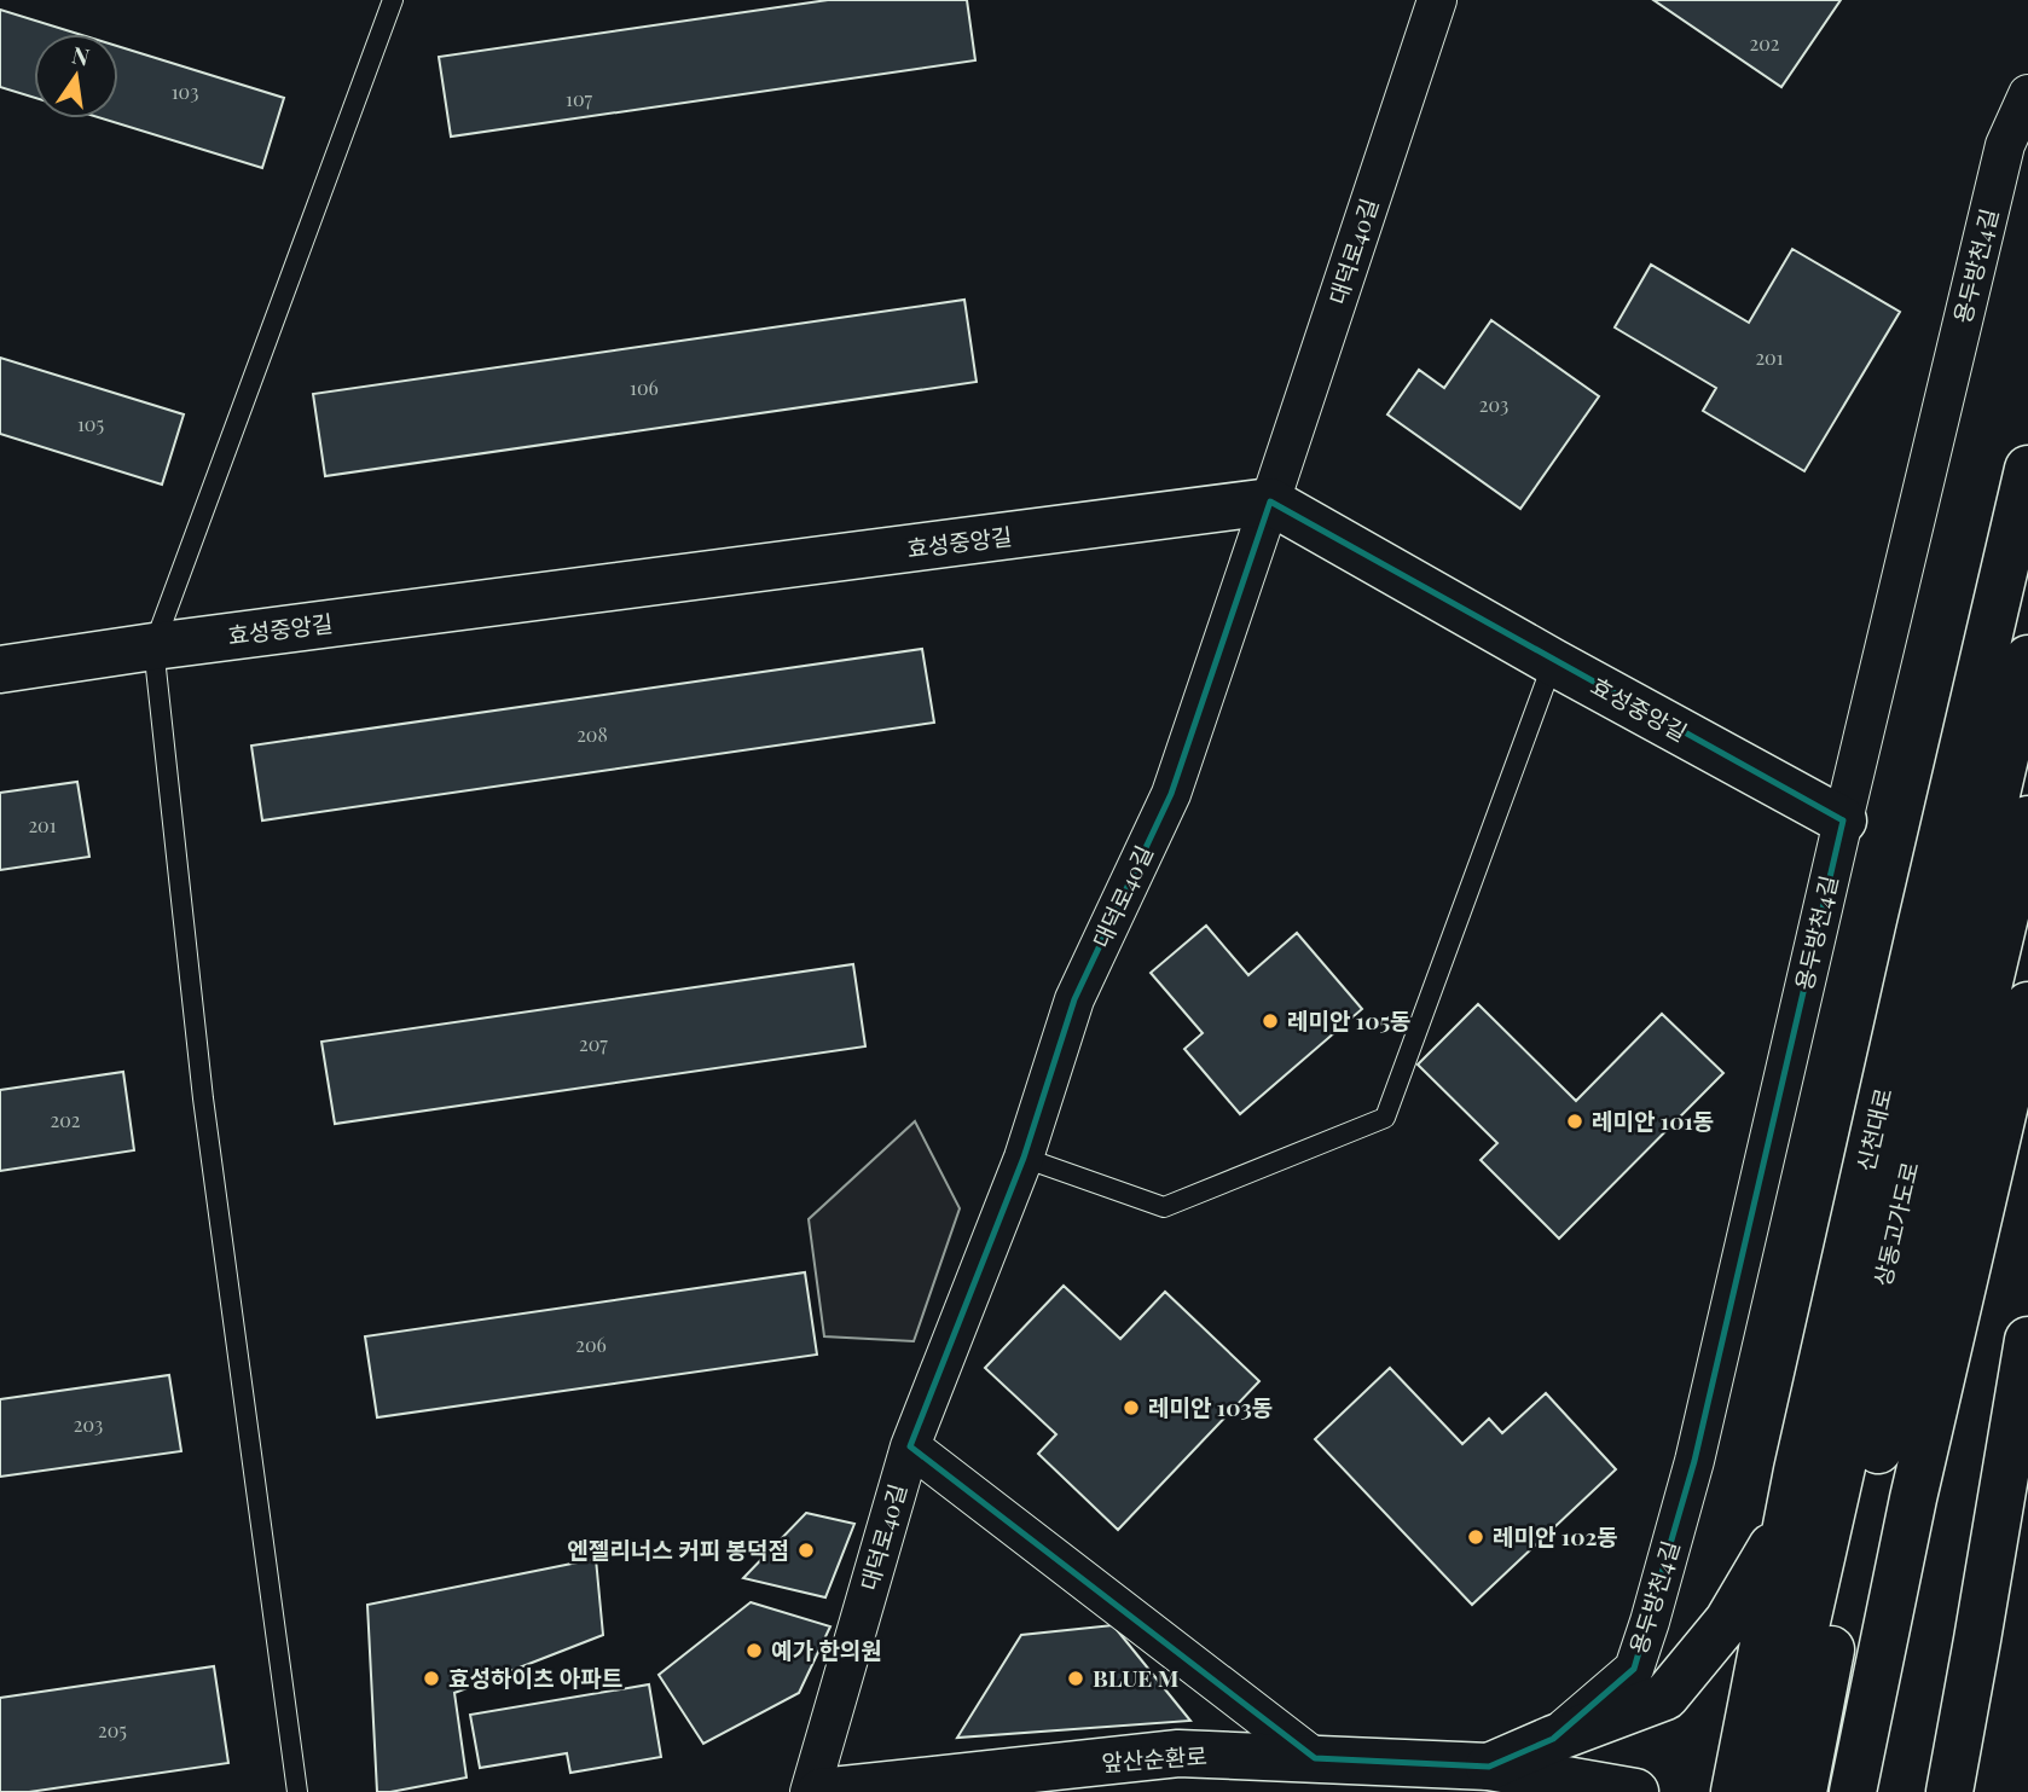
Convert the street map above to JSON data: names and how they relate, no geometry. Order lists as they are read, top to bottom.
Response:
{
  "streets": {
    "main road": [
      "효성중앙길",
      "신천대로",
      "상동고가도로",
      "앞산순환로"
    ],
    "street": ["대덕로40길", "용두방천4길"]
  },
  "crossings": [
    ["대덕로40길", "효성중앙길"],
    ["용두방천4길", "효성중앙길"]
  ],
  "places": [
    "레미안 105동",
    "레미안 101동",
    "레미안 103동",
    "레미안 102동",
    "엔젤리너스 커피 봉덕점",
    "예가 한의원",
    "효성하이츠 아파트",
    "BLUE M"
  ],
  "house_numbers": [
    "202",
    "103",
    "107",
    "201",
    "106",
    "203",
    "105",
    "208",
    "201",
    "207",
    "202",
    "206",
    "203",
    "205"
  ],
  "north": "top"
}
